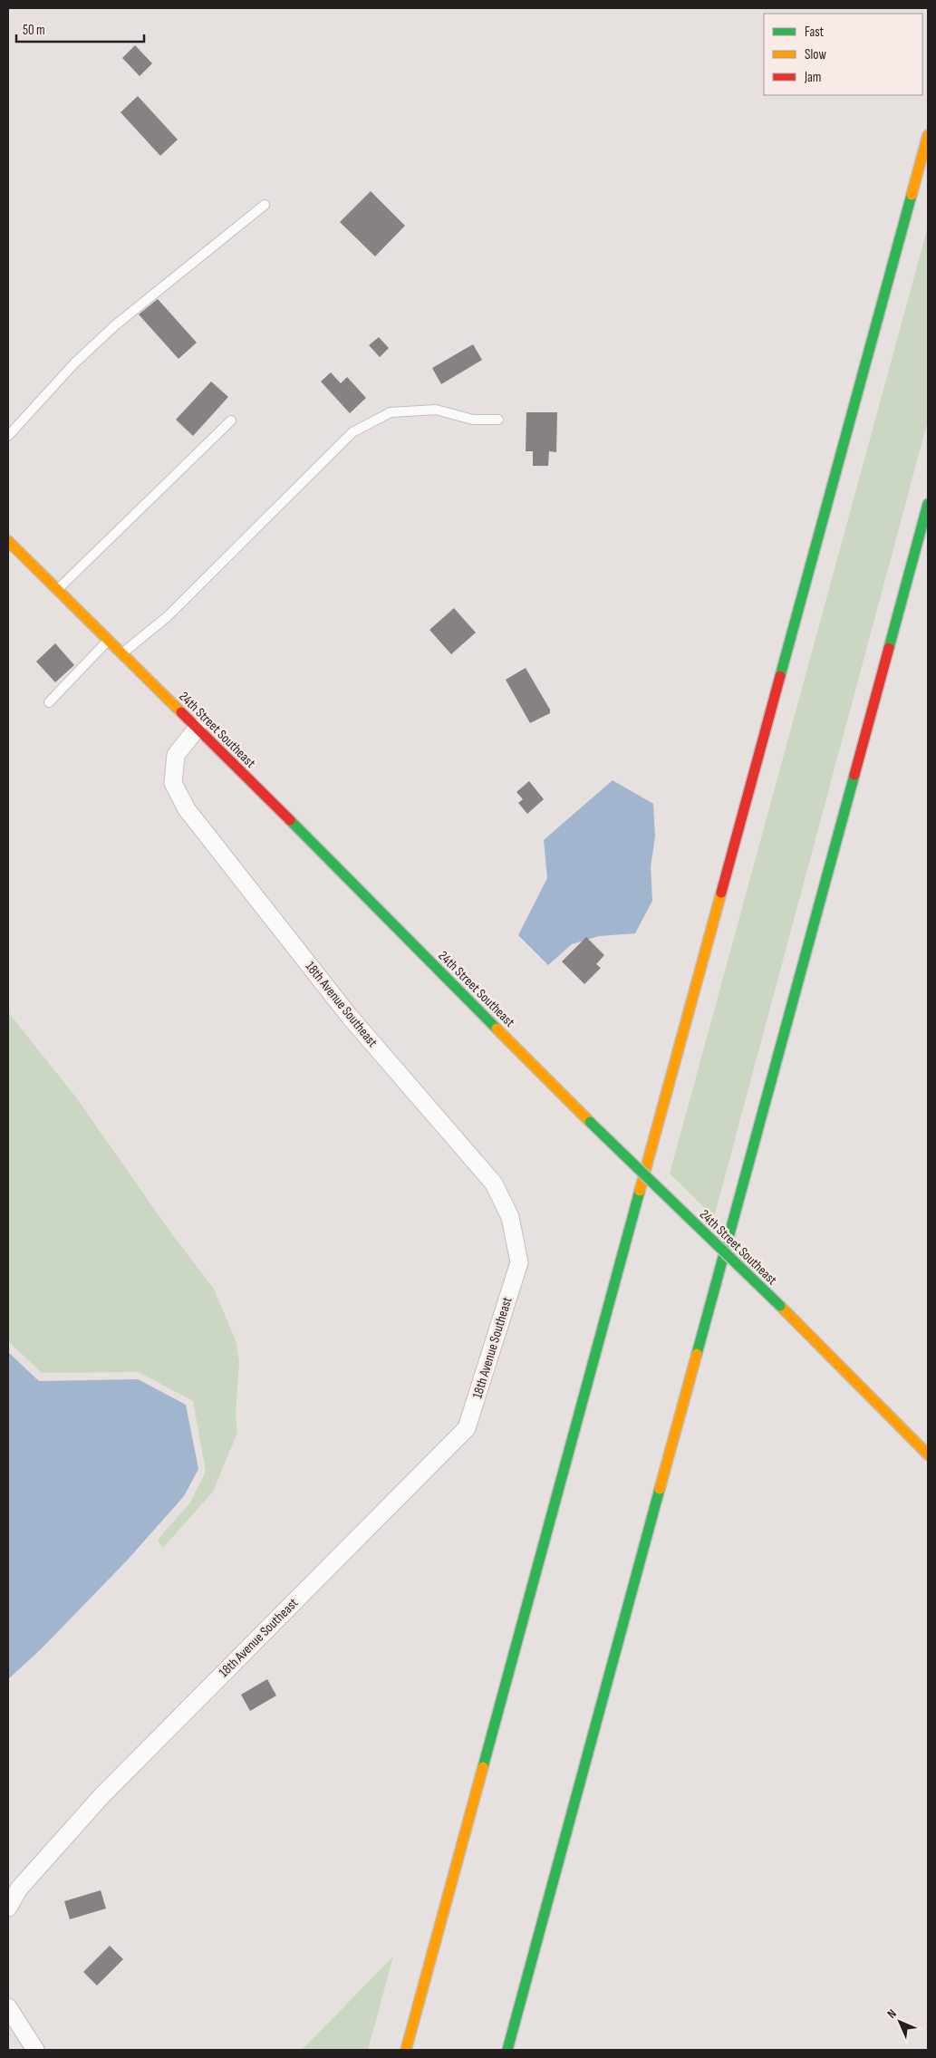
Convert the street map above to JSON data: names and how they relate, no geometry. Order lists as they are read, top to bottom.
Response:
{
  "streets": {
    "main road": ["24th Street Southeast"],
    "street": ["18th Avenue Southeast"]
  },
  "crossings": [
    ["24th Street Southeast", "18th Avenue Southeast"]
  ],
  "legend": ["Fast", "Slow", "Jam"],
  "scale_bar": "50 m",
  "north": "top left"
}
